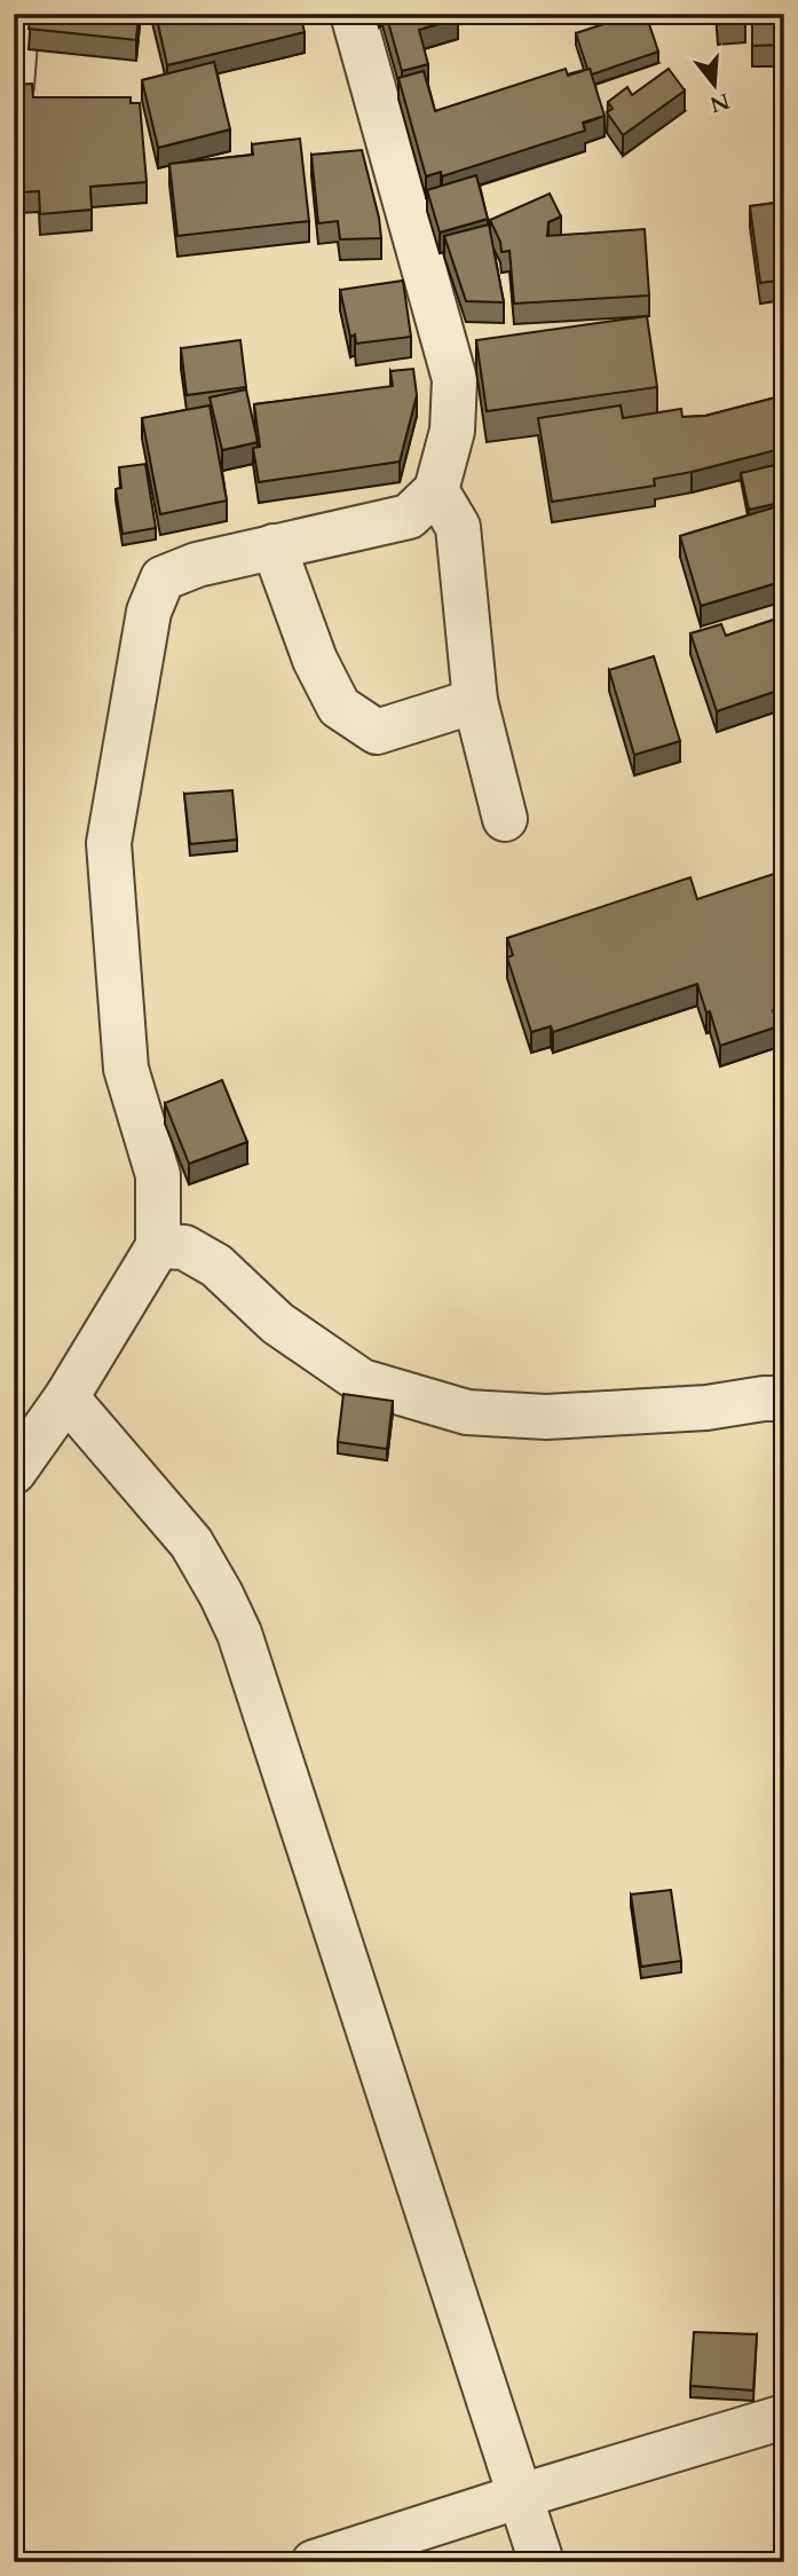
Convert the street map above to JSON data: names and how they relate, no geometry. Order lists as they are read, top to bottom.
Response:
{
  "north": "bottom"
}
